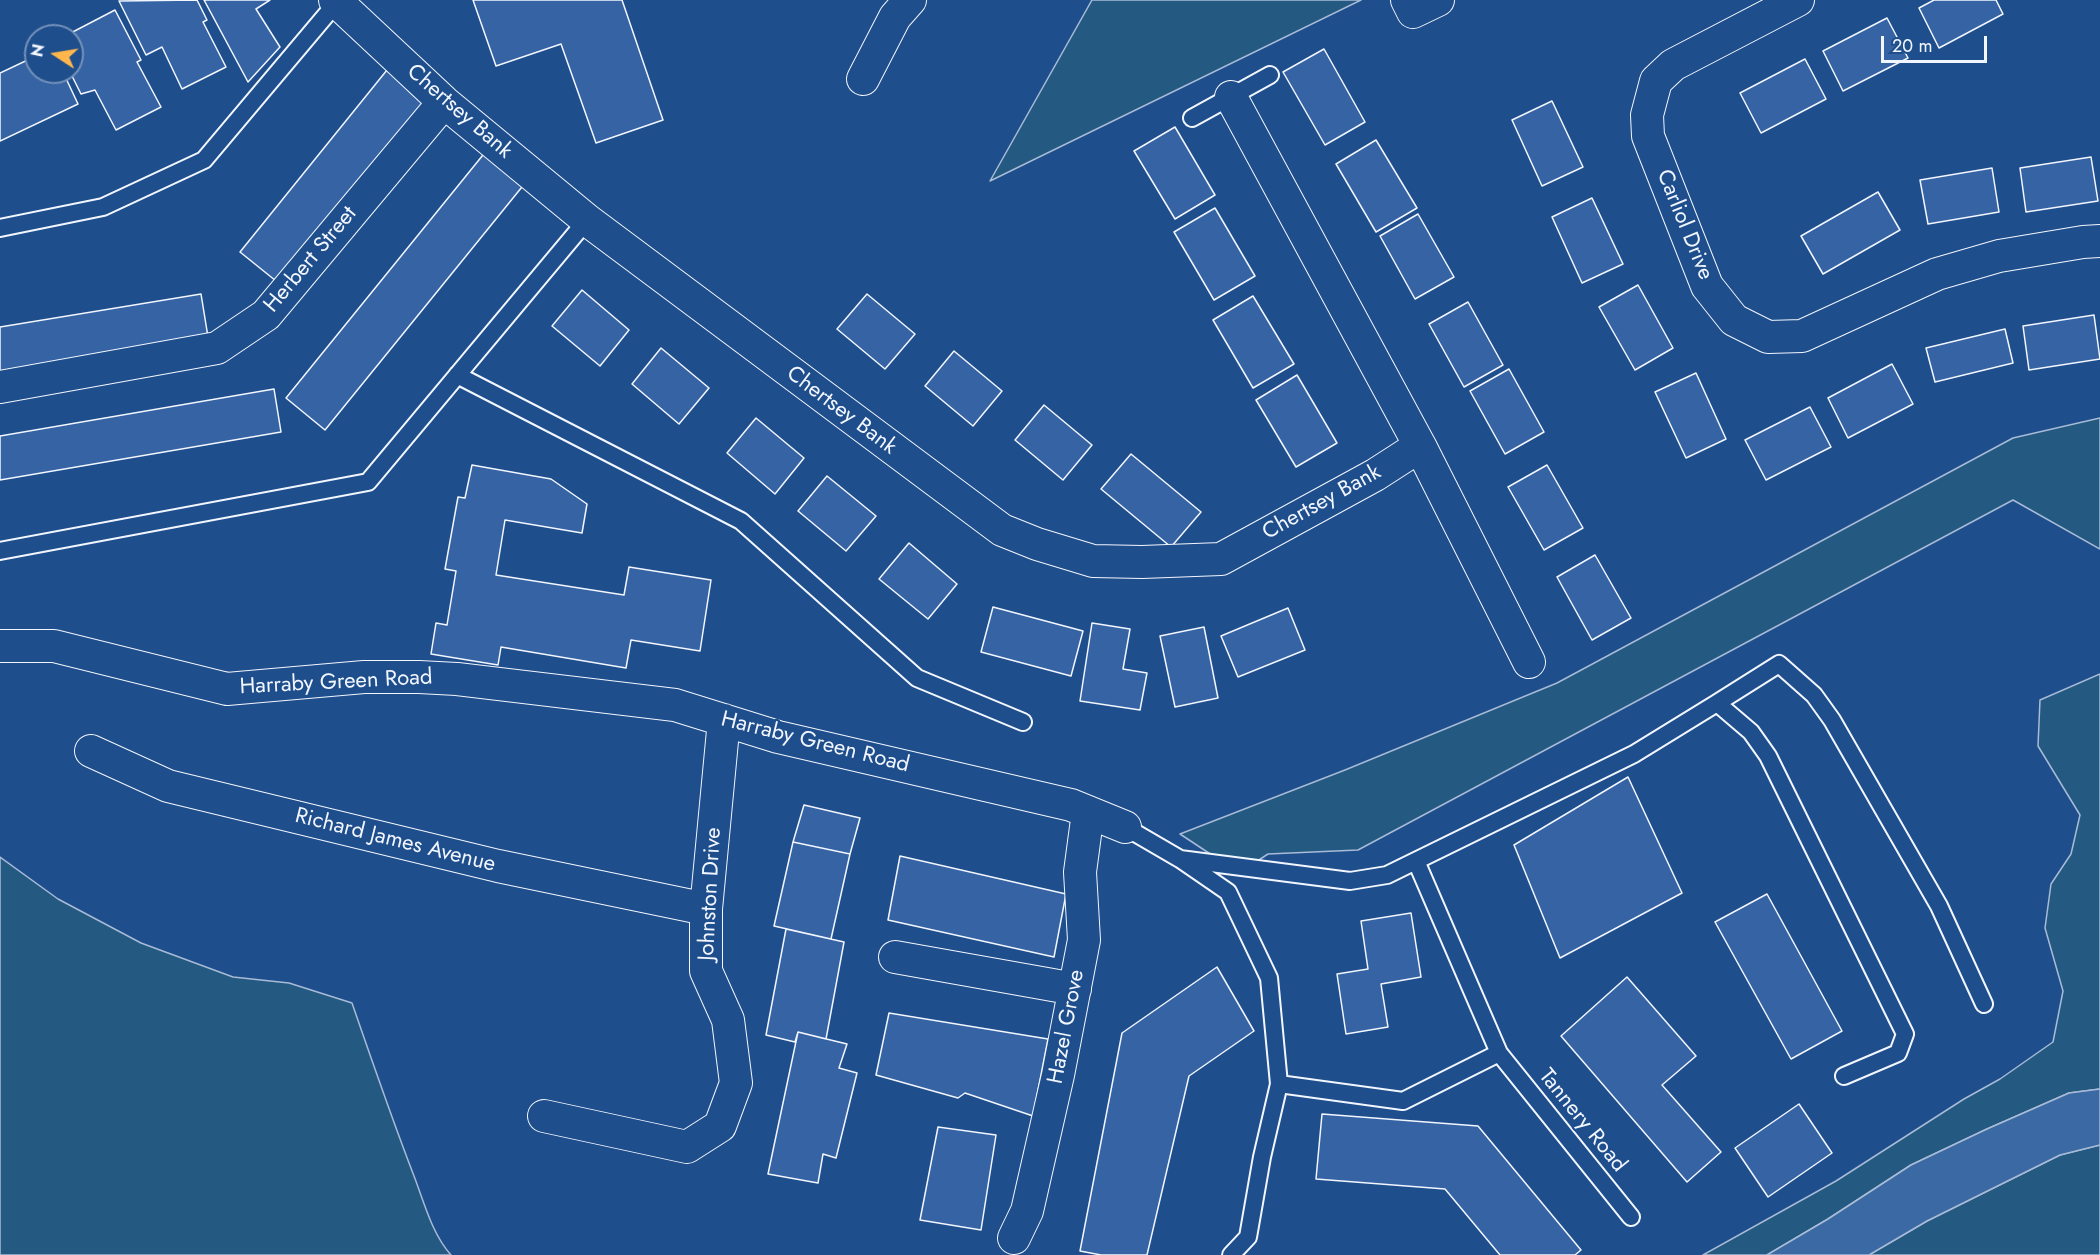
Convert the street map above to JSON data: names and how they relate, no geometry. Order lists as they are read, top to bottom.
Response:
{
  "streets": {
    "street": [
      "Chertsey Bank",
      "Carliol Drive",
      "Herbert Street",
      "Harraby Green Road",
      "Richard James Avenue",
      "Johnston Drive",
      "Hazel Grove"
    ],
    "lane": ["Tannery Road"]
  },
  "crossings": [
    ["Chertsey Bank", "Herbert Street"],
    ["Harraby Green Road", "Johnston Drive"],
    ["Harraby Green Road", "Hazel Grove"],
    ["Richard James Avenue", "Johnston Drive"]
  ],
  "scale_bar": "20 m",
  "north": "left"
}
